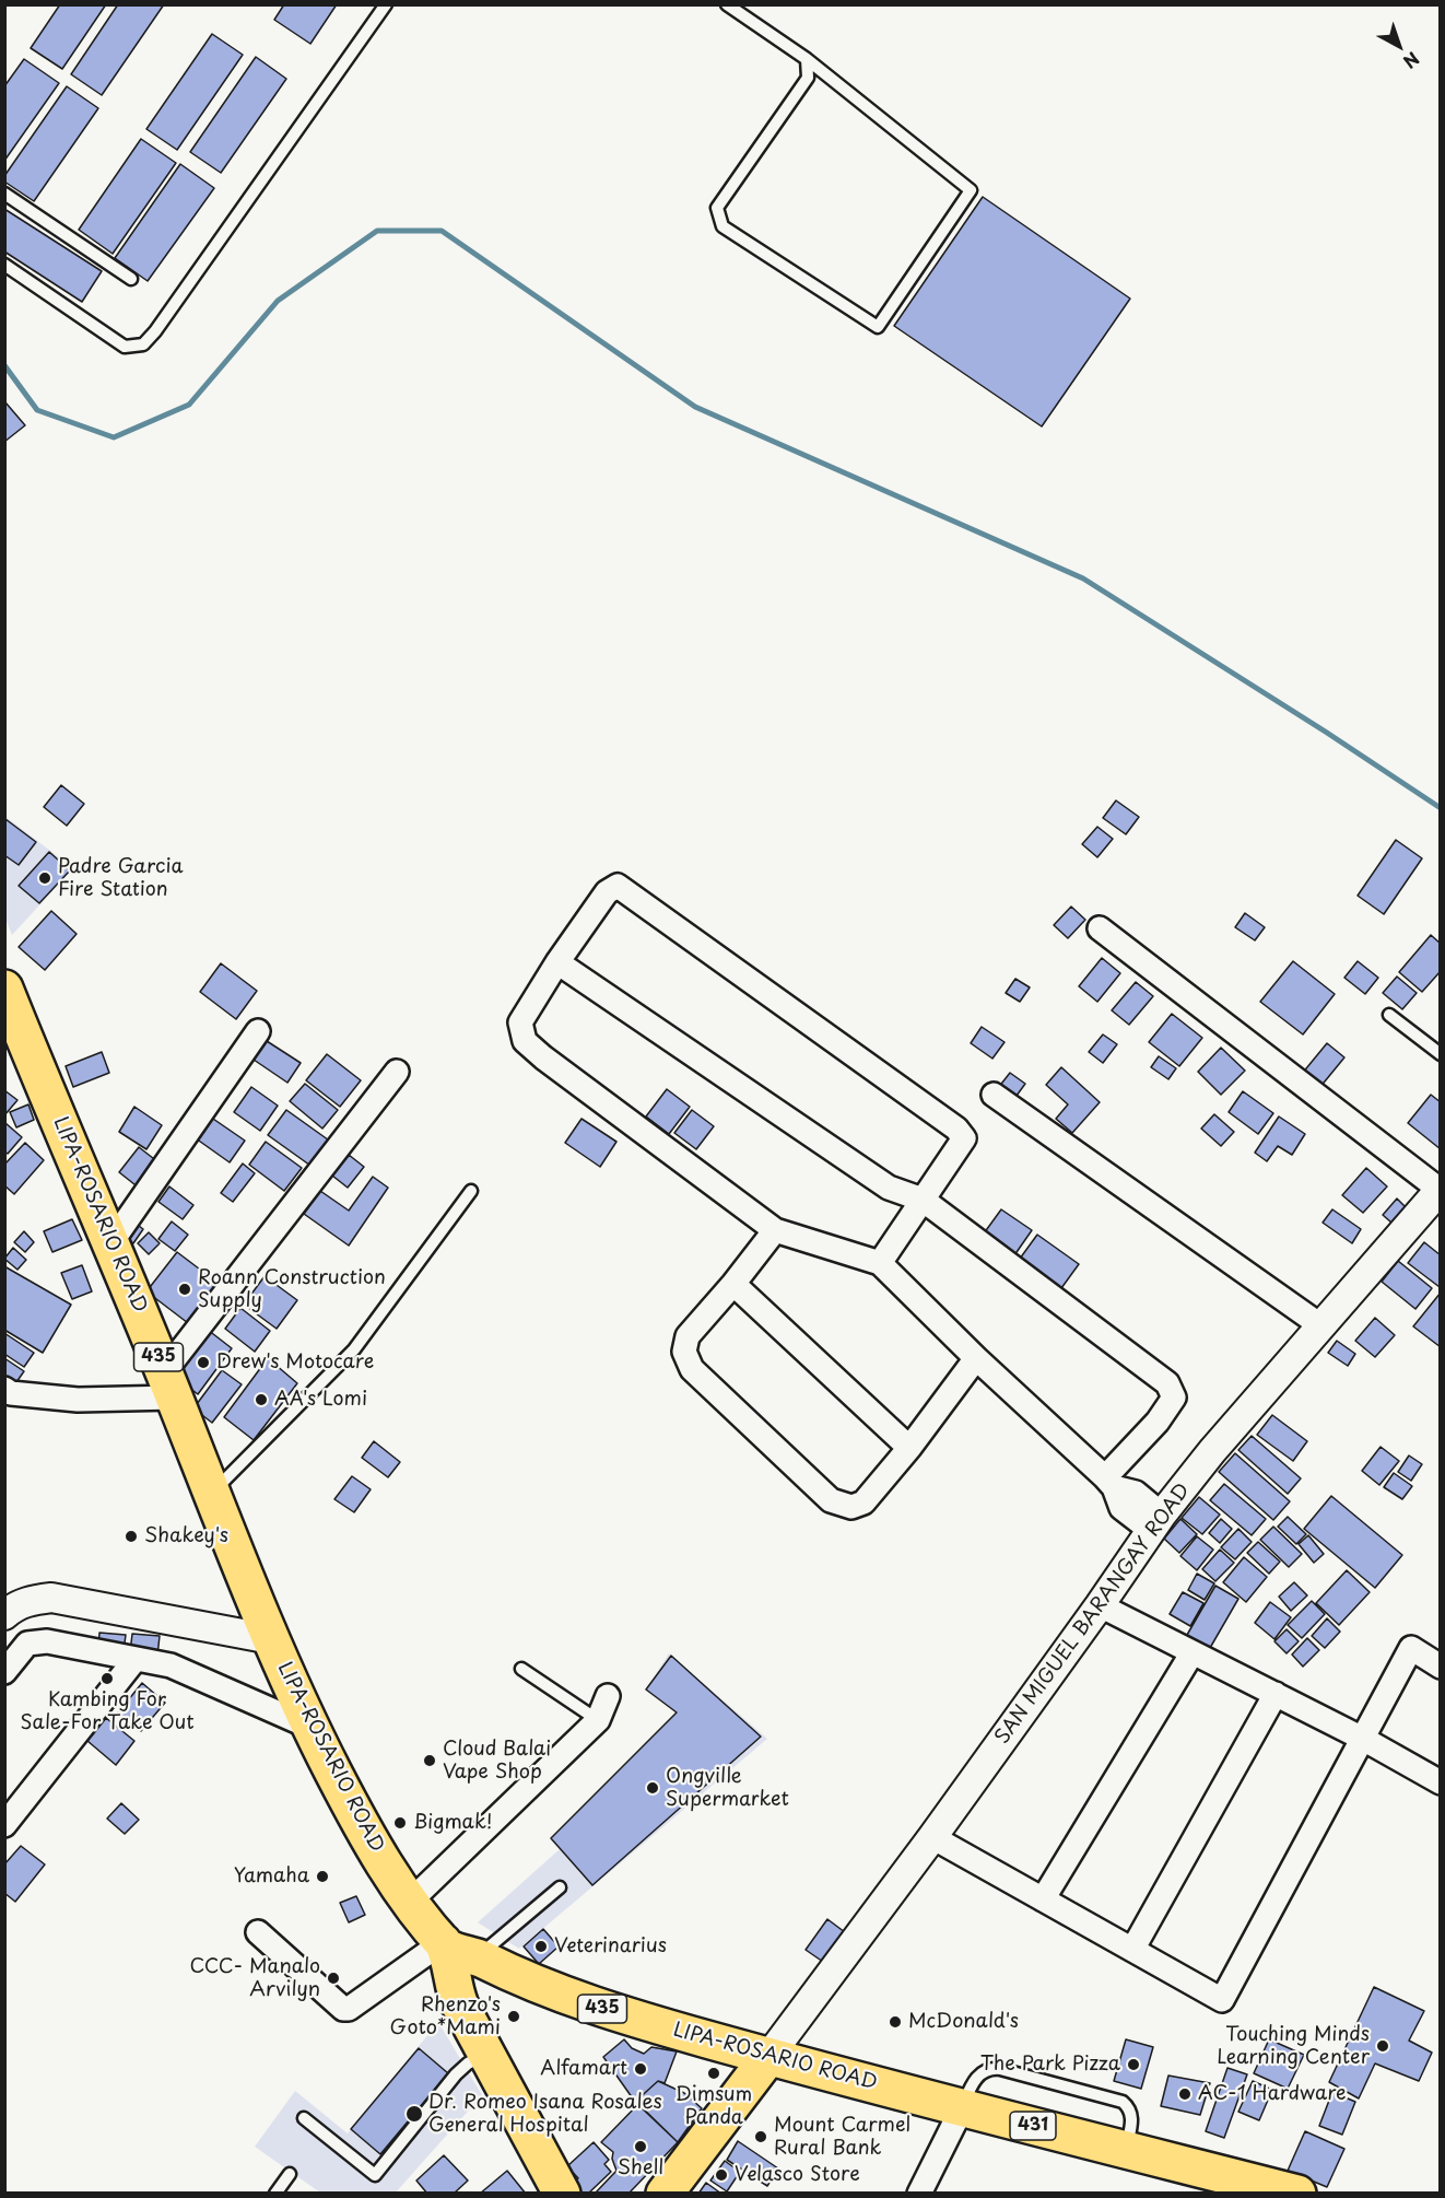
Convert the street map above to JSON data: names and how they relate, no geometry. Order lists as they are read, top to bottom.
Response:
{
  "streets": {
    "main road": ["LIPA-ROSARIO ROAD", "435", "431"],
    "street": ["SAN MIGUEL BARANGAY ROAD"]
  },
  "crossings": [
    ["LIPA-ROSARIO ROAD", "435"],
    ["LIPA-ROSARIO ROAD", "SAN MIGUEL BARANGAY ROAD"]
  ],
  "places": [
    "Padre Garcia Fire Station",
    "Roann Construction Supply",
    "Drew's Motocare",
    "AA's Lomi",
    "Shakey's",
    "Kambing For Sale-For Take Out",
    "Cloud Balai Vape Shop",
    "Ongville Supermarket",
    "Bigmak!",
    "Yamaha",
    "Veterinarius",
    "CCC- Manalo Arvilyn",
    "Rhenzo's Goto*Mami",
    "McDonald's",
    "Touching Minds Learning Center",
    "The Park Pizza",
    "Alfamart",
    "Dimsum Panda",
    "AC-1 Hardware",
    "Dr. Romeo Isana Rosales General Hospital",
    "Mount Carmel Rural Bank",
    "Shell",
    "Velasco Store"
  ],
  "north": "bottom right"
}
